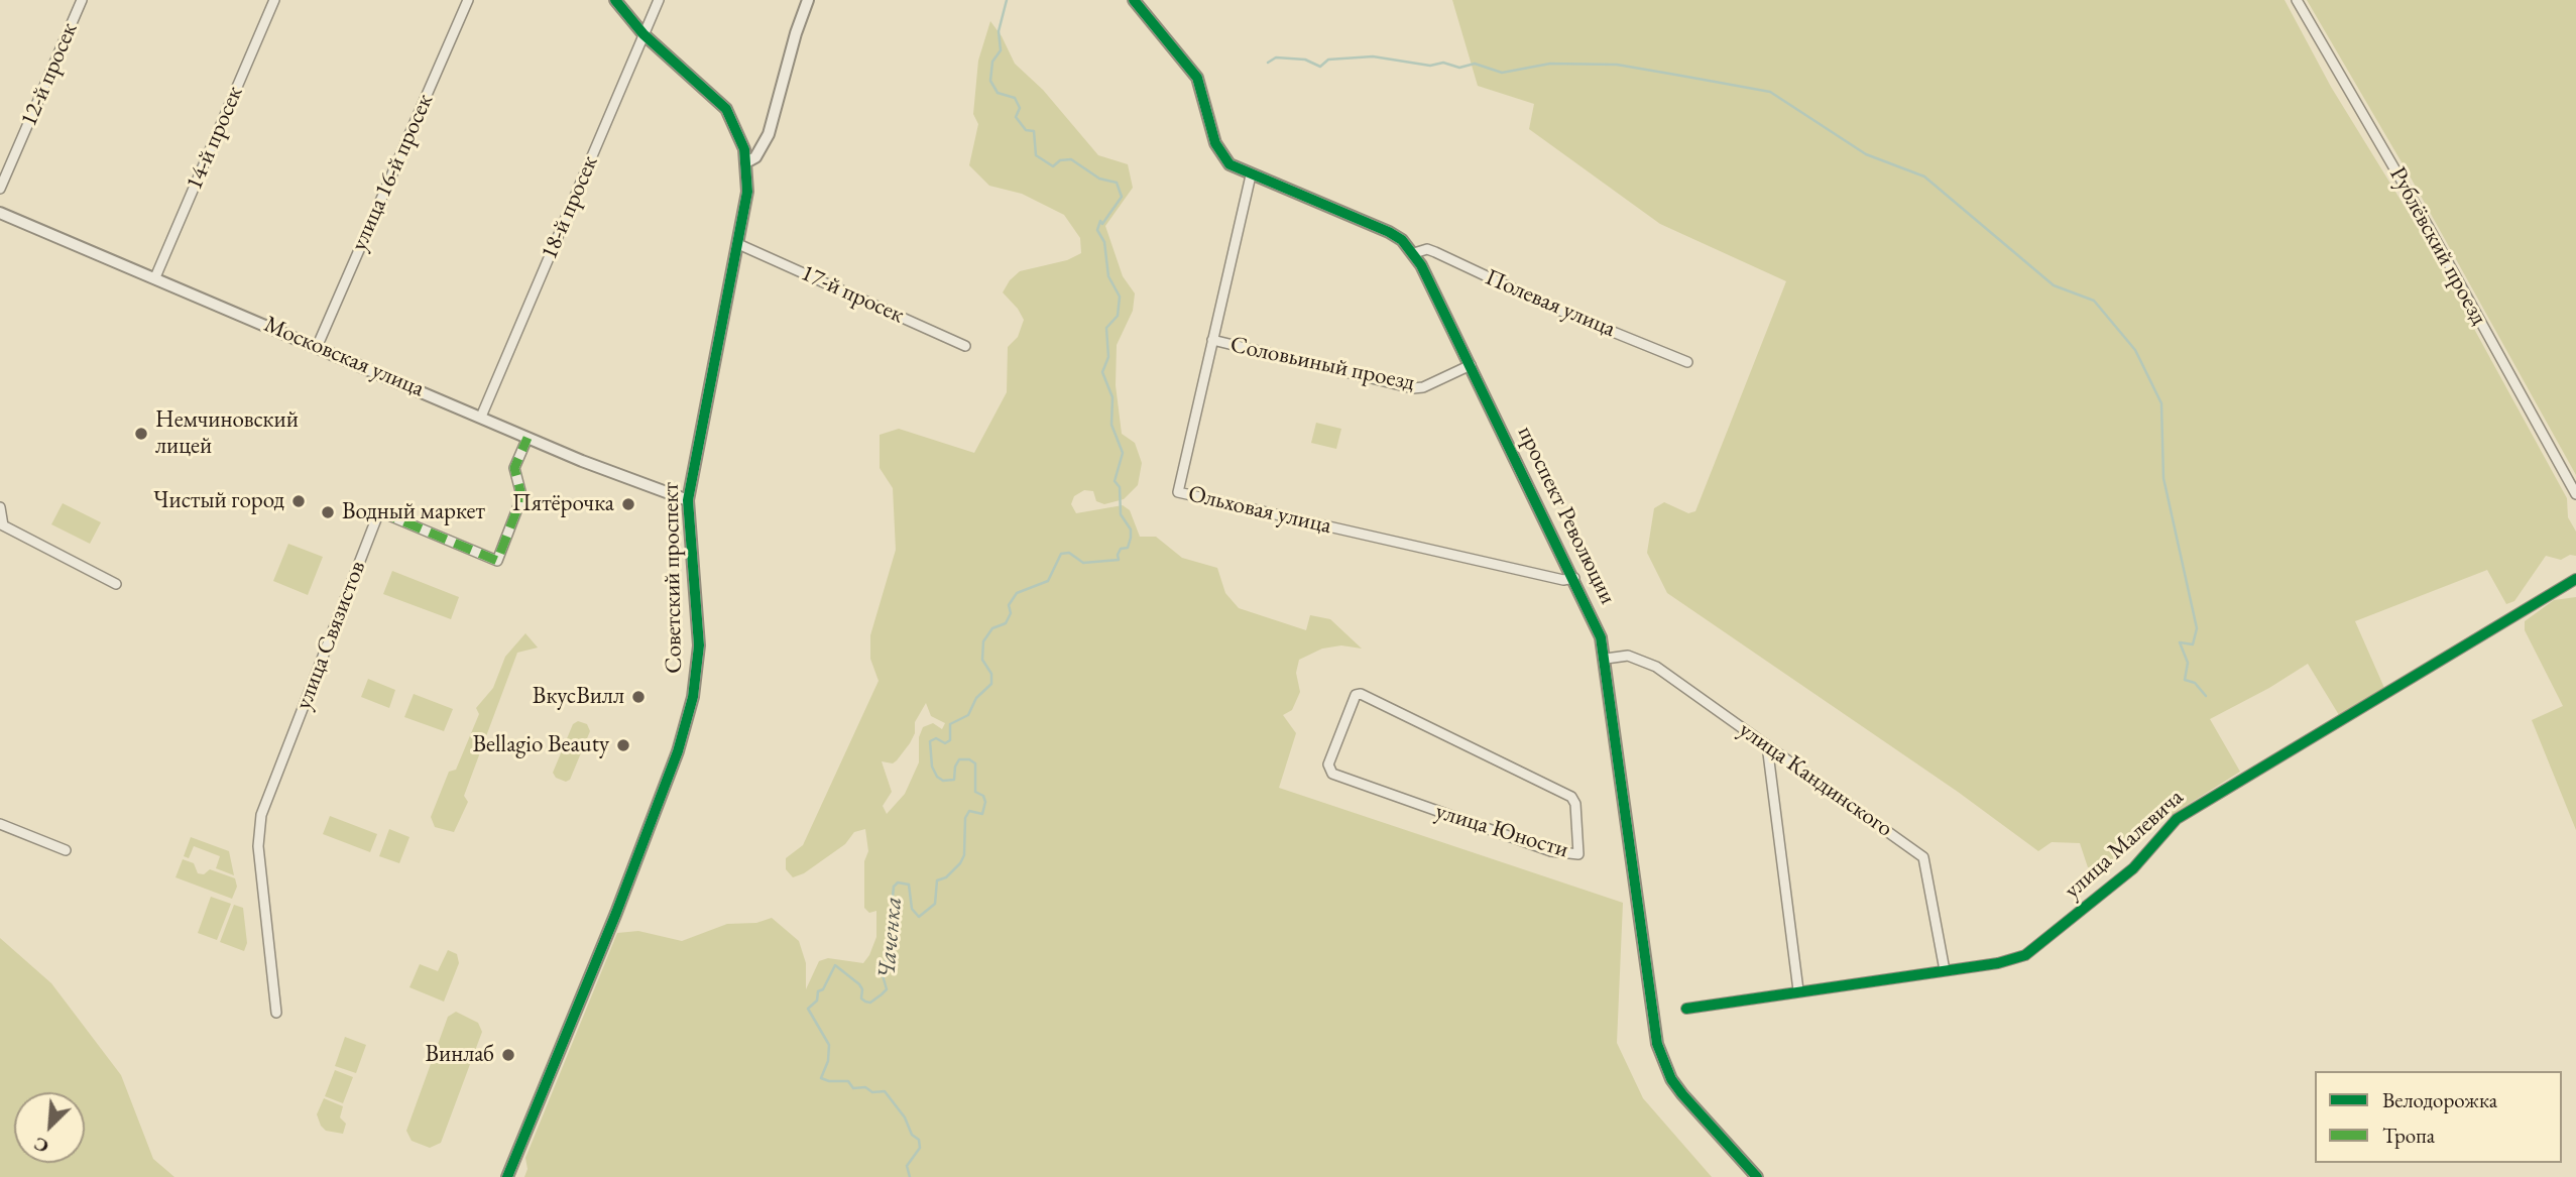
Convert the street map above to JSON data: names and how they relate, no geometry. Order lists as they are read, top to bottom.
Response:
{
  "streets": {
    "street": [
      "12-й просек",
      "14-й просек",
      "улица 16-й просек",
      "18-й просек",
      "Рублёвский проезд",
      "17-й просек",
      "Полевая улица",
      "Московская улица",
      "Соловьиный проезд",
      "Ольховая улица",
      "проспект Революции",
      "Советский проспект",
      "улица Связистов",
      "улица Кандинского",
      "улица Юности",
      "улица Малевича"
    ]
  },
  "crossings": [
    ["14-й просек", "Московская улица"],
    ["улица 16-й просек", "Московская улица"],
    ["18-й просек", "Московская улица"],
    ["18-й просек", "Советский проспект"],
    ["17-й просек", "Советский проспект"],
    ["Полевая улица", "проспект Революции"],
    ["Московская улица", "Советский проспект"],
    ["Московская улица", "улица Связистов"],
    ["Соловьиный проезд", "Ольховая улица"],
    ["Соловьиный проезд", "проспект Революции"],
    ["Ольховая улица", "проспект Революции"],
    ["проспект Революции", "улица Кандинского"],
    ["улица Кандинского", "улица Малевича"]
  ],
  "water": ["Чаченка"],
  "places": [
    "Немчиновский лицей",
    "Чистый город",
    "Пятёрочка",
    "Водный маркет",
    "ВкусВилл",
    "Bellagio Beauty",
    "Винлаб"
  ],
  "legend": ["Велодорожка", "Тропа"],
  "north": "bottom left"
}
